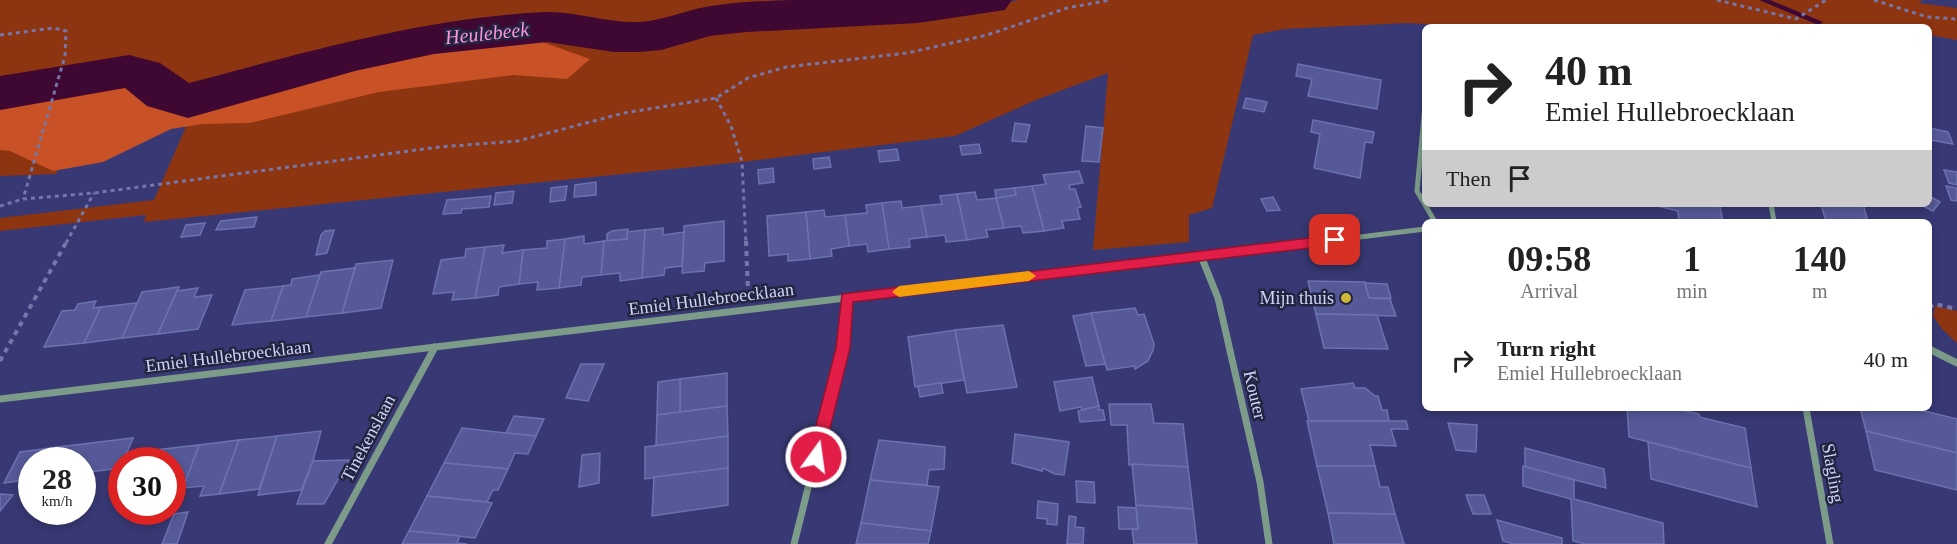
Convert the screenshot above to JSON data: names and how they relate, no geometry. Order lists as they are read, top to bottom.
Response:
{
  "streets": {
    "street": [
      "Emiel Hullebroecklaan",
      "Kouter",
      "Tinekenslaan",
      "Slagling"
    ]
  },
  "crossings": [
    ["Emiel Hullebroecklaan", "Kouter"],
    ["Emiel Hullebroecklaan", "Tinekenslaan"]
  ],
  "water": ["Heulebeek"],
  "places": ["Mijn thuis"],
  "page": {
    "turn": ["40 m", "Emiel Hullebroecklaan"],
    "then": "Then",
    "eta": [
      "09:58",
      "Arrival",
      "1",
      "min",
      "140",
      "m"
    ],
    "list": [
      {
        "name": "Turn right",
        "note": "Emiel Hullebroecklaan",
        "value": "40 m"
      }
    ],
    "speed": "28 km/h",
    "limit": "30"
  }
}
